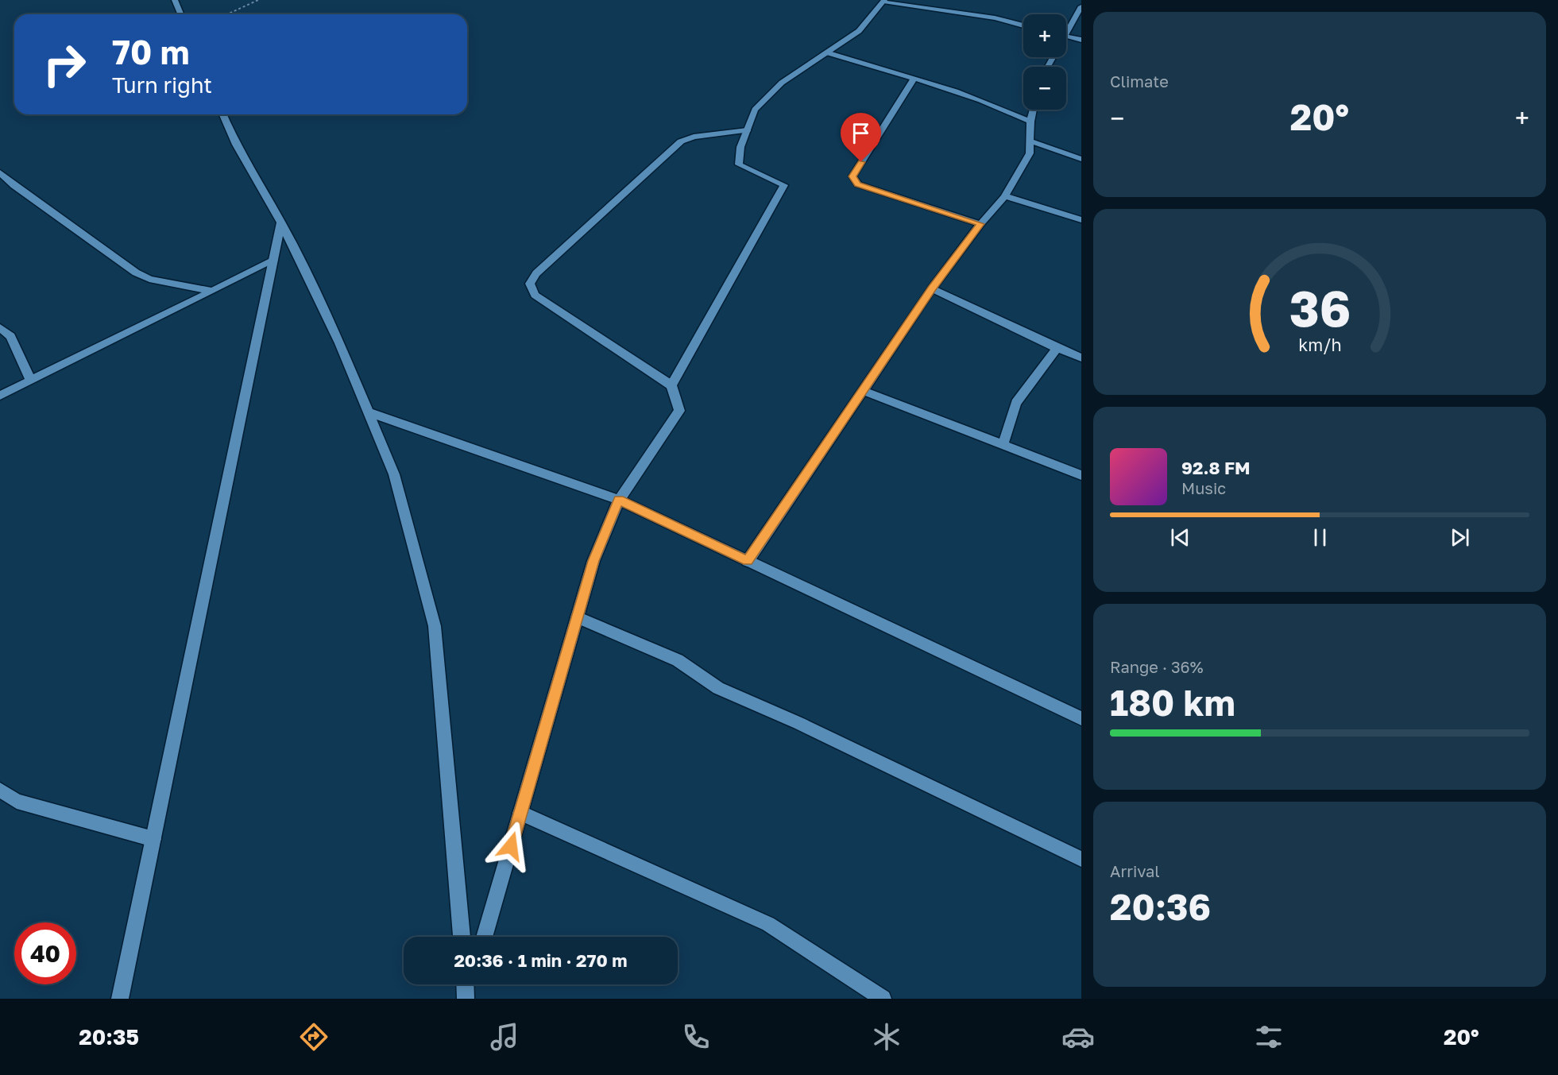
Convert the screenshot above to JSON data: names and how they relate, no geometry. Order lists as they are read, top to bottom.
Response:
{
  "page": {
    "tile": [
      "Climate",
      ["Range · 36%", "180 km"],
      ["Arrival", "20:36"]
    ],
    "map_buttons": ["+", "−"],
    "turn": ["70 m", "Turn right"],
    "heat": ["−", "20°", "+"],
    "song": ["92.8 FM", "Music"],
    "limit": "40",
    "trip": "20:36 · 1 min · 270 m",
    "tabs": ["20:35", "20°"],
    "gauge": ["36", "km/h"]
  }
}
